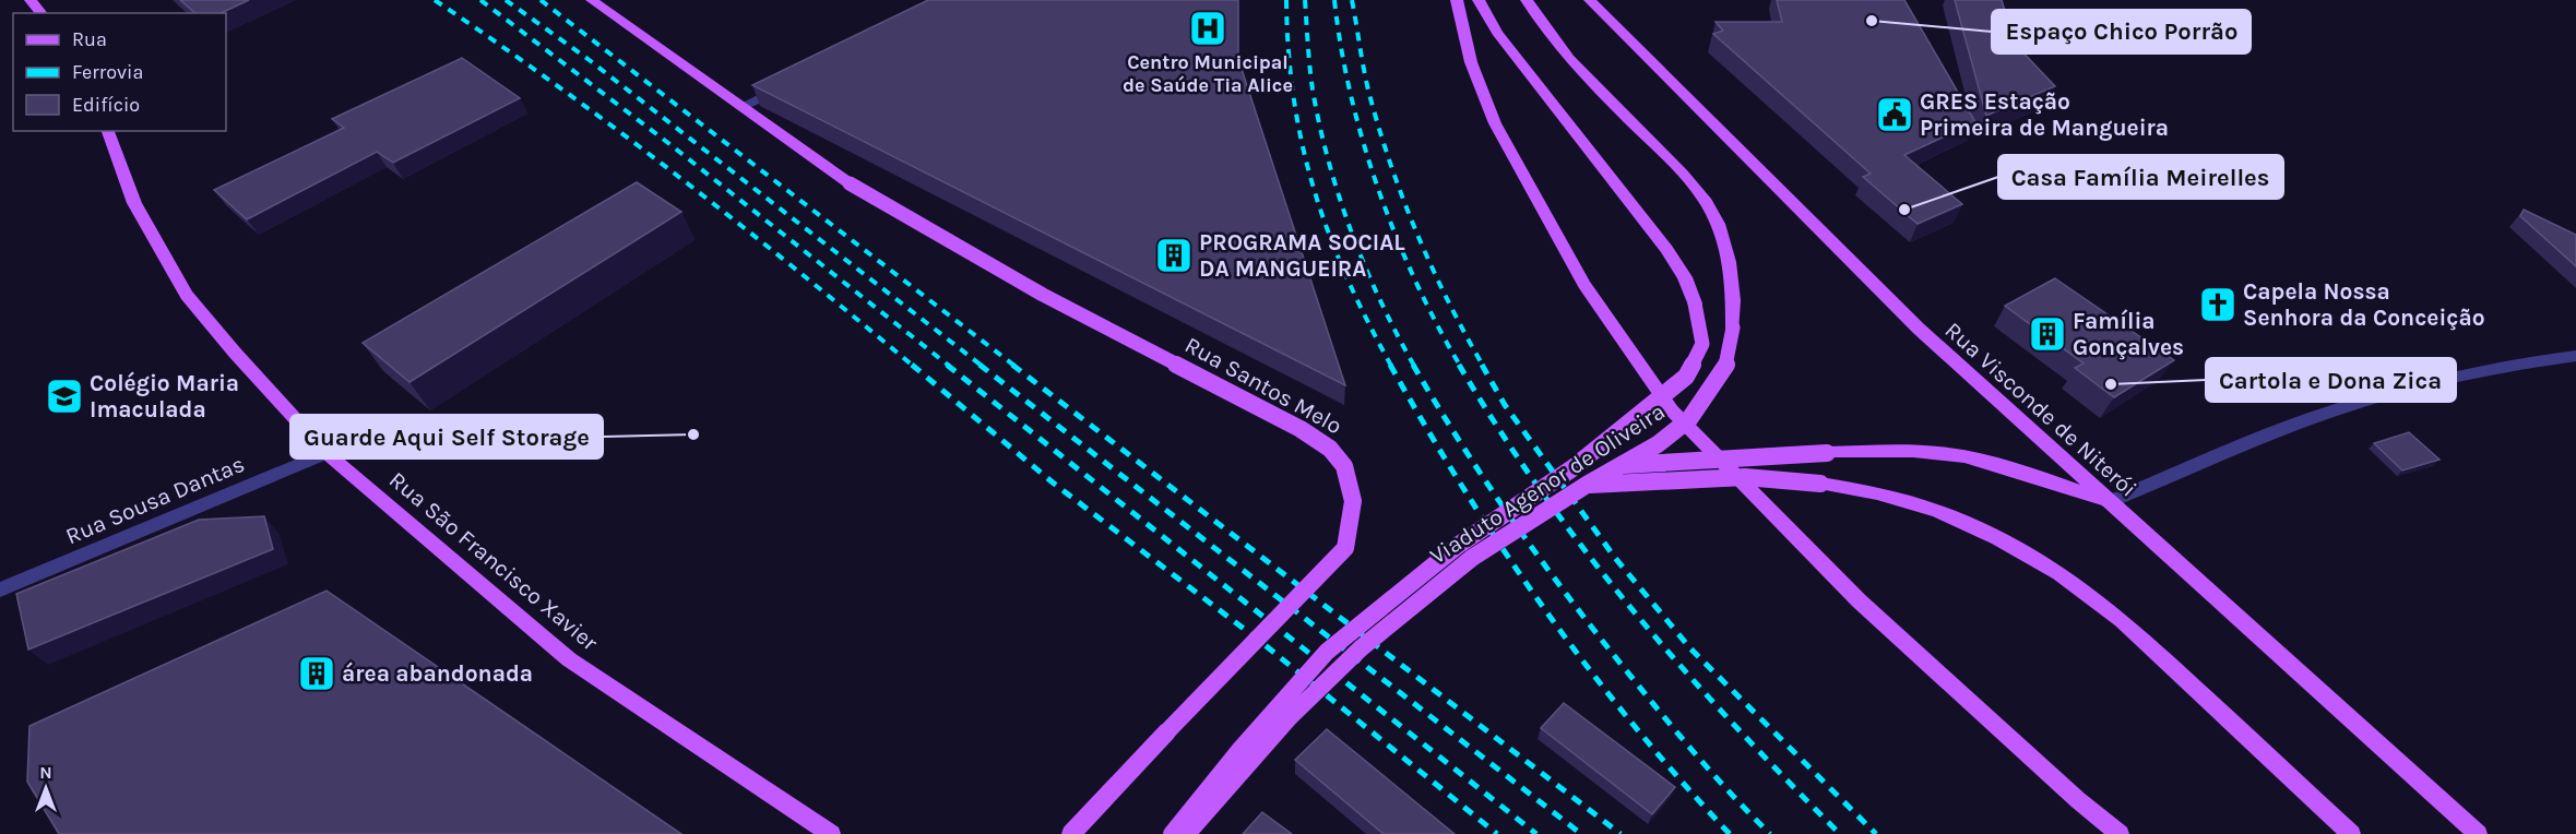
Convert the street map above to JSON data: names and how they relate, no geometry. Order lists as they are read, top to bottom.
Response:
{
  "streets": {
    "main road": [
      "Rua Santos Melo",
      "Rua Visconde de Niterói",
      "Viaduto Agenor de Oliveira",
      "Rua São Francisco Xavier"
    ],
    "street": ["Rua Sousa Dantas"]
  },
  "crossings": [
    ["Rua Sousa Dantas", "Rua São Francisco Xavier"]
  ],
  "places": {
    "other": [
      "Espaço Chico Porrão",
      "Casa Família Meirelles",
      "Cartola e Dona Zica",
      "Guarde Aqui Self Storage"
    ],
    "hospital": ["Centro Municipal de Saúde Tia Alice"],
    "public building": ["GRES Estação Primeira de Mangueira"],
    "building": ["PROGRAMA SOCIAL DA MANGUEIRA", "Família Gonçalves", "área abandonada"],
    "church": ["Capela Nossa Senhora da Conceição"],
    "school or university": ["Colégio Maria Imaculada"]
  },
  "legend": ["Rua", "Ferrovia", "Edifício"],
  "north": "top"
}
